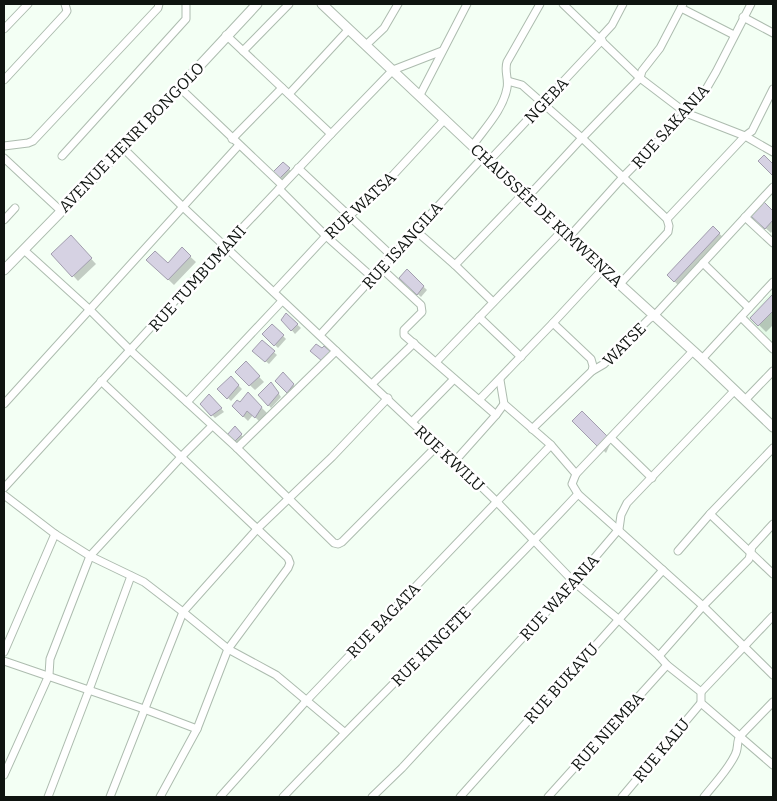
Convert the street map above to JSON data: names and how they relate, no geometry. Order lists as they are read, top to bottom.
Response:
{
  "streets": {
    "street": [
      "NGEBA",
      "RUE SAKANIA",
      "AVENUE HENRI BONGOLO",
      "RUE WATSA",
      "CHAUSSÉE DE KIMWENZA",
      "RUE ISANGILA",
      "RUE TUMBUMANI",
      "WATSE",
      "RUE KWILU",
      "RUE WAFANIA",
      "RUE BAGATA",
      "RUE KINGETE",
      "RUE BUKAVU",
      "RUE NIEMBA",
      "RUE KALU"
    ]
  },
  "crossings": [
    ["NGEBA", "CHAUSSÉE DE KIMWENZA"],
    ["NGEBA", "RUE ISANGILA"],
    ["RUE SAKANIA", "CHAUSSÉE DE KIMWENZA"],
    ["AVENUE HENRI BONGOLO", "RUE KWILU"],
    ["RUE WATSA", "CHAUSSÉE DE KIMWENZA"],
    ["RUE WATSA", "RUE KWILU"],
    ["CHAUSSÉE DE KIMWENZA", "RUE ISANGILA"],
    ["CHAUSSÉE DE KIMWENZA", "RUE TUMBUMANI"],
    ["CHAUSSÉE DE KIMWENZA", "WATSE"],
    ["CHAUSSÉE DE KIMWENZA", "RUE WAFANIA"],
    ["RUE ISANGILA", "RUE KWILU"],
    ["RUE TUMBUMANI", "RUE KWILU"],
    ["RUE KWILU", "RUE WAFANIA"],
    ["RUE KWILU", "RUE BAGATA"],
    ["RUE KWILU", "RUE KINGETE"],
    ["RUE KWILU", "RUE BUKAVU"],
    ["RUE KWILU", "RUE NIEMBA"]
  ]
}
